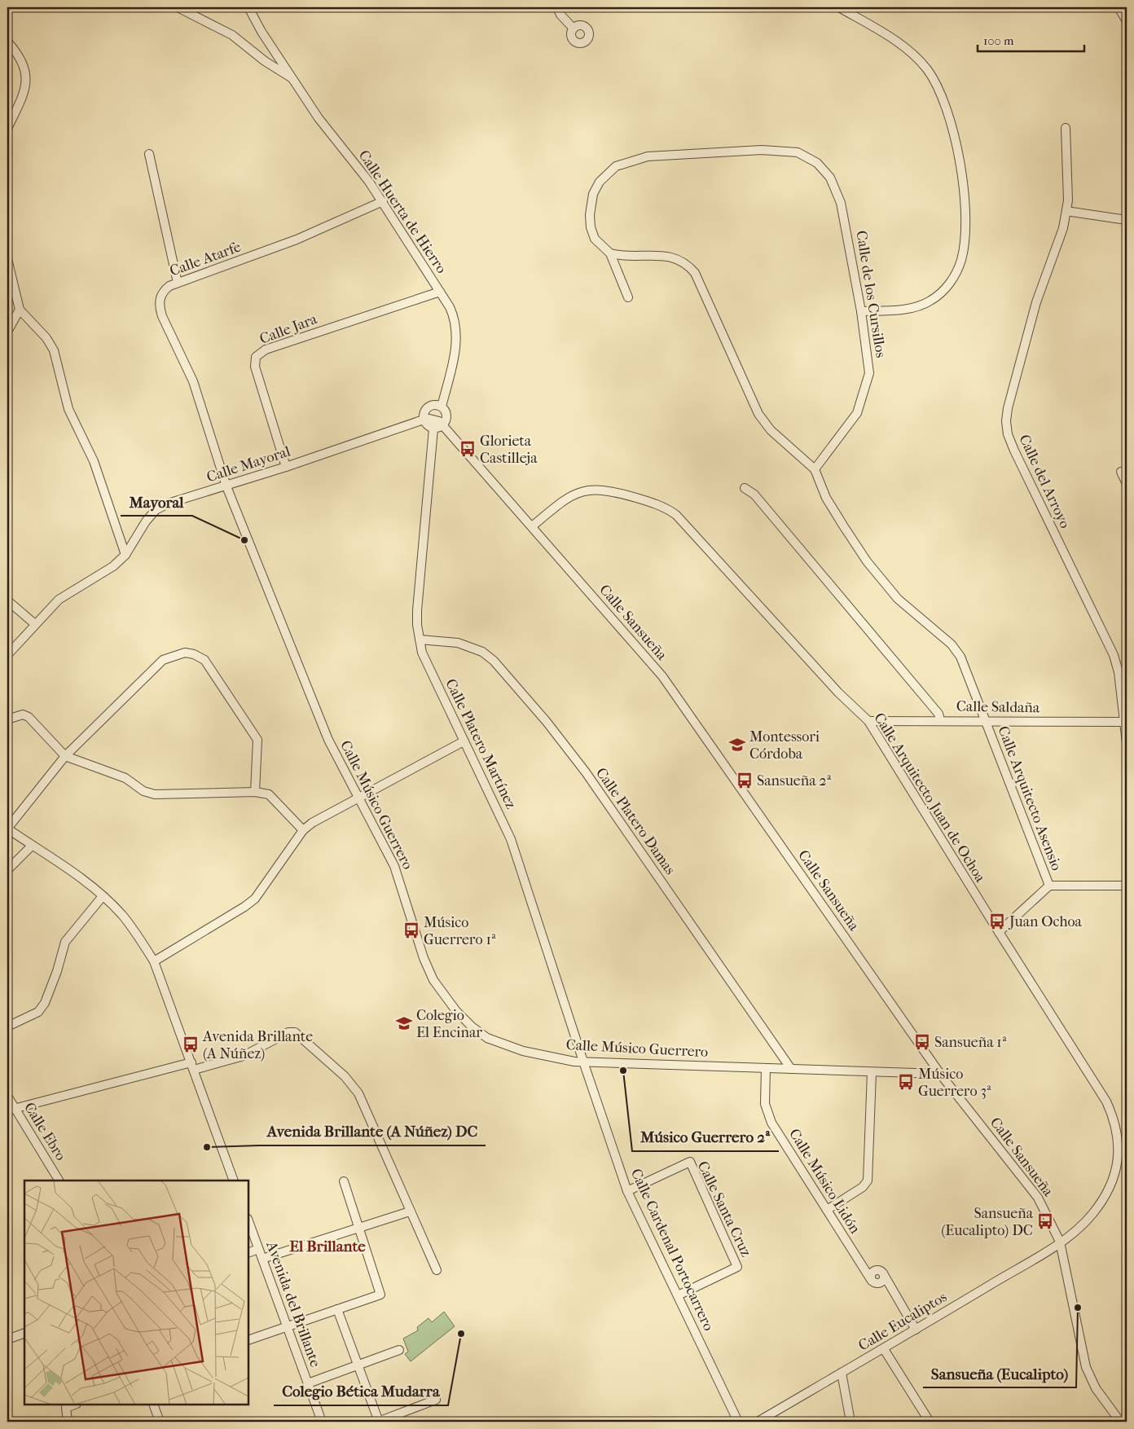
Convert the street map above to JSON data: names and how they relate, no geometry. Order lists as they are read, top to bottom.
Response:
{
  "streets": {
    "street": [
      "Calle Huerta de Hierro",
      "Calle Atarfe",
      "Calle de los Cursillos",
      "Calle Jara",
      "Calle Mayoral",
      "Calle del Arroyo",
      "Calle Sansueña",
      "Calle Saldaña",
      "Calle Platero Martínez",
      "Calle Arquitecto Juan de Ochoa",
      "Calle Arquitecto Asensio",
      "Calle Músico Guerrero",
      "Calle Platero Damas",
      "Calle Ebro",
      "Calle Músico Lidón",
      "Calle Santa Cruz",
      "Calle Cardenal Portocarrero",
      "Avenida del Brillante",
      "Calle Eucaliptos"
    ]
  },
  "crossings": [
    ["Calle Huerta de Hierro", "Calle Atarfe"],
    ["Calle Huerta de Hierro", "Calle Jara"],
    ["Calle Huerta de Hierro", "Calle Sansueña"],
    ["Calle Atarfe", "Calle Mayoral"],
    ["Calle Atarfe", "Calle Músico Guerrero"],
    ["Calle Jara", "Calle Mayoral"],
    ["Calle Mayoral", "Calle Sansueña"],
    ["Calle Mayoral", "Calle Músico Guerrero"],
    ["Calle del Arroyo", "Calle Saldaña"],
    ["Calle Sansueña", "Calle Arquitecto Juan de Ochoa"],
    ["Calle Sansueña", "Calle Músico Guerrero"],
    ["Calle Sansueña", "Calle Eucaliptos"],
    ["Calle Saldaña", "Calle Arquitecto Juan de Ochoa"],
    ["Calle Saldaña", "Calle Arquitecto Asensio"],
    ["Calle Platero Martínez", "Calle Músico Guerrero"],
    ["Calle Platero Martínez", "Calle Platero Damas"],
    ["Calle Platero Martínez", "Calle Cardenal Portocarrero"],
    ["Calle Arquitecto Juan de Ochoa", "Calle Eucaliptos"],
    ["Calle Músico Guerrero", "Calle Platero Damas"],
    ["Calle Músico Guerrero", "Calle Músico Lidón"],
    ["Calle Músico Guerrero", "Calle Cardenal Portocarrero"],
    ["Calle Músico Lidón", "Calle Eucaliptos"],
    ["Calle Santa Cruz", "Calle Cardenal Portocarrero"]
  ],
  "districts": ["El Brillante"],
  "places": {
    "bus stop": [
      "Glorieta Castilleja",
      "Sansueña 2ª",
      "Juan Ochoa",
      "Músico Guerrero 1ª",
      "Sansueña 1ª",
      "Avenida Brillante (A Núñez)",
      "Músico Guerrero 3ª",
      "Sansueña (Eucalipto) DC"
    ],
    "other": [
      "Mayoral",
      "Músico Guerrero 2ª",
      "Avenida Brillante (A Núñez) DC",
      "Sansueña (Eucalipto)",
      "Colegio Bética Mudarra"
    ],
    "school or university": ["Montessori Córdoba", "Colegio El Encinar"]
  },
  "scale_bar": "100 m"
}
